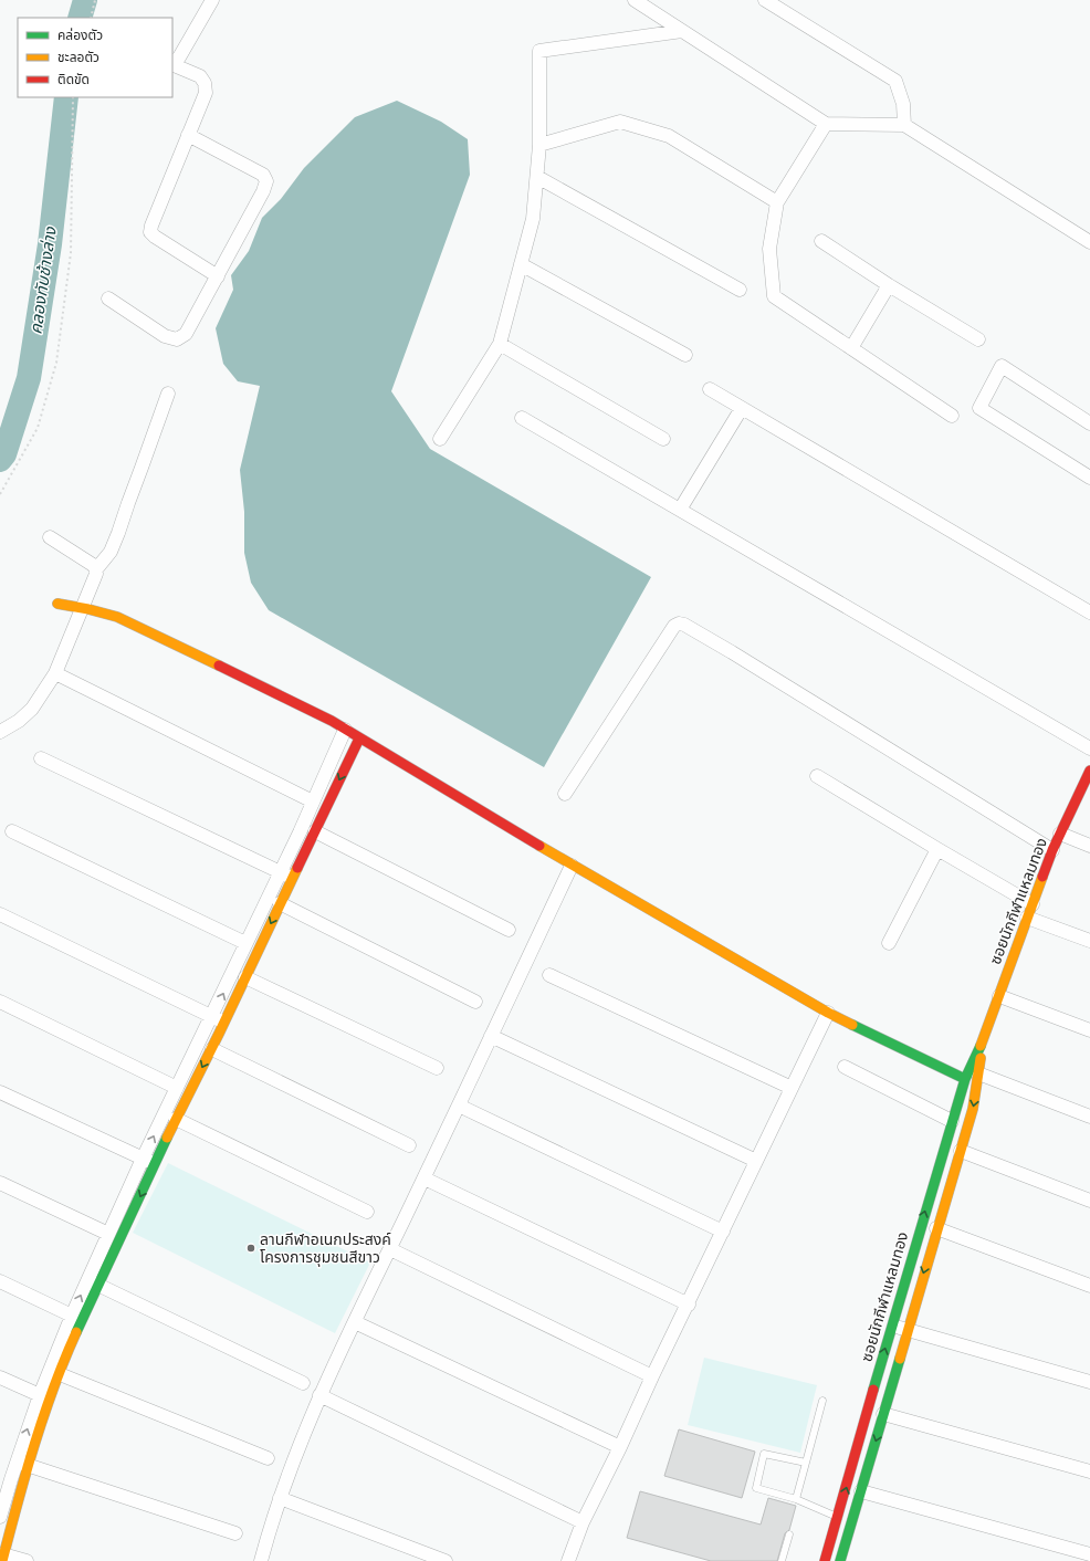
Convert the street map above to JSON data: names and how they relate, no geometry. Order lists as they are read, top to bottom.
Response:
{
  "streets": {
    "street": ["ซอยนักกีฬาแหลมทอง"]
  },
  "water": ["คลองทับช้างล่าง"],
  "places": ["ลานกีฬาอเนกประสงค์ โครงการชุมชนสีขาว"],
  "legend": ["คล่องตัว", "ชะลอตัว", "ติดขัด"]
}
